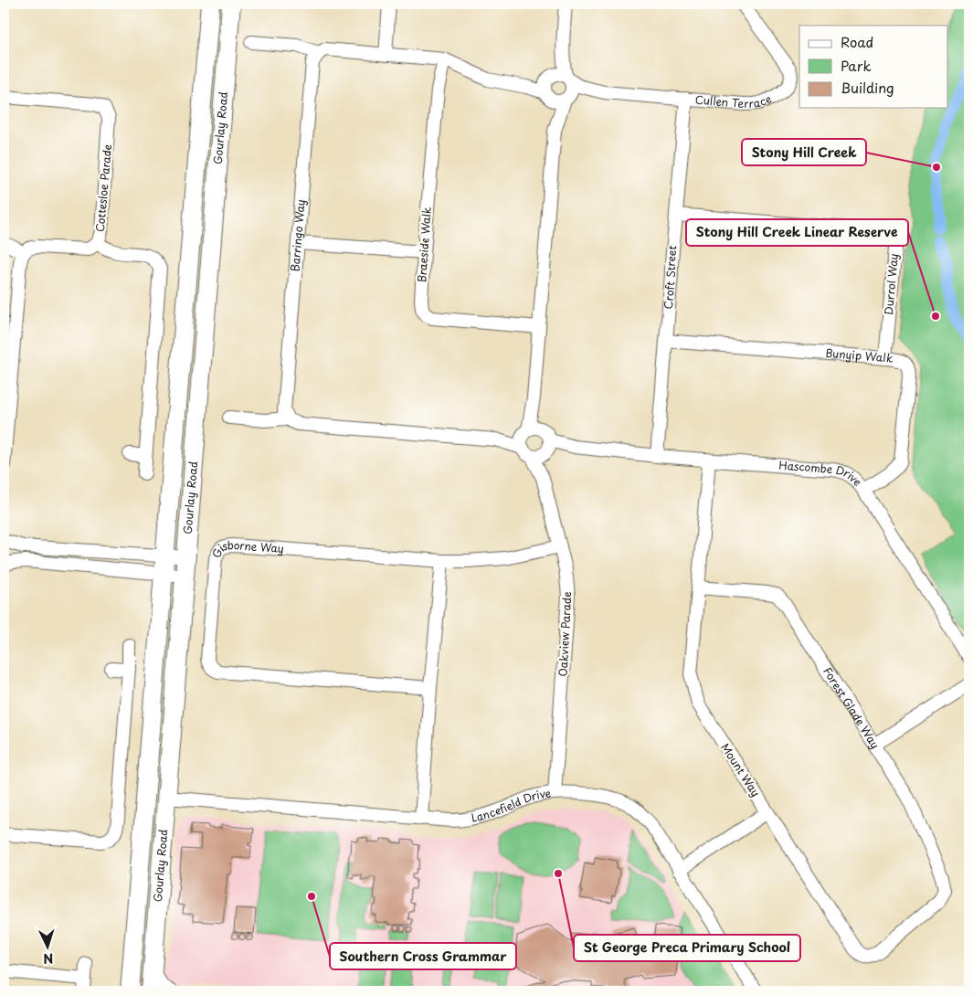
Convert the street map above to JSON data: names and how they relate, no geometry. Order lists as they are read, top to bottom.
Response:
{
  "streets": {
    "main road": ["Gourlay Road"],
    "street": [
      "Cullen Terrace",
      "Cottesloe Parade",
      "Barringo Way",
      "Braeside Walk",
      "Croft Street",
      "Durrol Way",
      "Bunyip Walk",
      "Hascombe Drive",
      "Gisborne Way",
      "Oakview Parade",
      "Forest Glade Way",
      "Mount Way",
      "Lancefield Drive"
    ]
  },
  "crossings": [
    ["Cullen Terrace", "Croft Street"],
    ["Gourlay Road", "Lancefield Drive"],
    ["Croft Street", "Durrol Way"],
    ["Croft Street", "Bunyip Walk"],
    ["Croft Street", "Hascombe Drive"],
    ["Durrol Way", "Bunyip Walk"],
    ["Bunyip Walk", "Hascombe Drive"],
    ["Hascombe Drive", "Oakview Parade"],
    ["Hascombe Drive", "Mount Way"],
    ["Gisborne Way", "Oakview Parade"],
    ["Oakview Parade", "Lancefield Drive"],
    ["Forest Glade Way", "Mount Way"]
  ],
  "places": [
    "Stony Hill Creek",
    "Stony Hill Creek Linear Reserve",
    "St George Preca Primary School",
    "Southern Cross Grammar"
  ],
  "legend": ["Road", "Park", "Building"],
  "north": "bottom"
}
